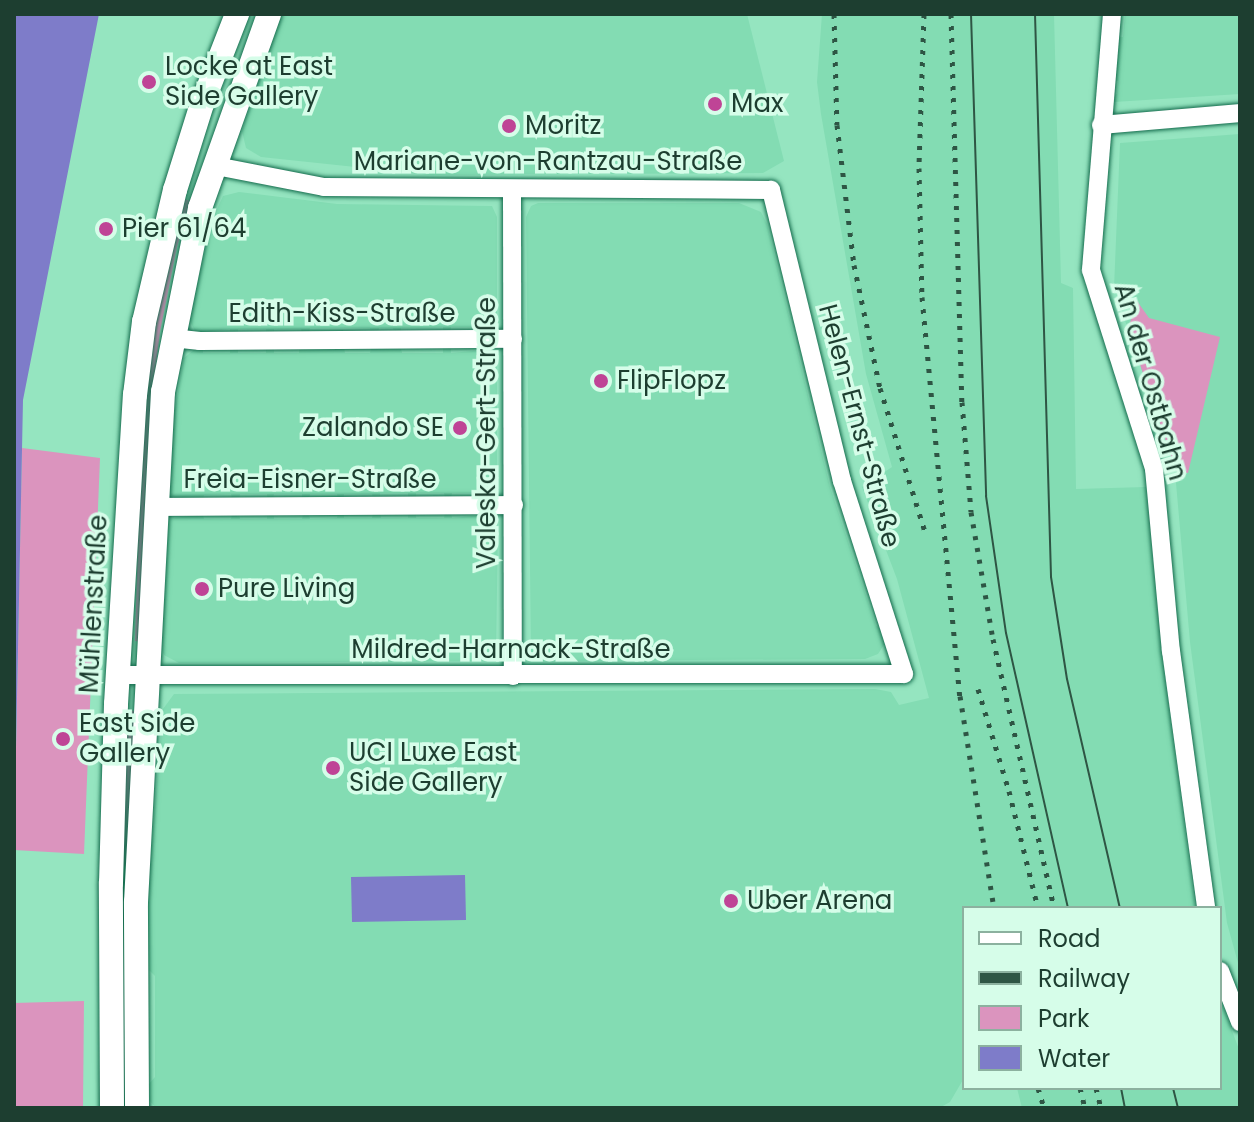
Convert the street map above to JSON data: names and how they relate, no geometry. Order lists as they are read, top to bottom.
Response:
{
  "streets": {
    "main road": ["Mühlenstraße"],
    "street": [
      "Mariane-von-Rantzau-Straße",
      "Edith-Kiss-Straße",
      "An der Ostbahn",
      "Helen-Ernst-Straße",
      "Valeska-Gert-Straße",
      "Freia-Eisner-Straße",
      "Mildred-Harnack-Straße"
    ]
  },
  "crossings": [
    ["Mariane-von-Rantzau-Straße", "Helen-Ernst-Straße"],
    ["Mariane-von-Rantzau-Straße", "Valeska-Gert-Straße"],
    ["Edith-Kiss-Straße", "Valeska-Gert-Straße"],
    ["Helen-Ernst-Straße", "Mildred-Harnack-Straße"],
    ["Valeska-Gert-Straße", "Freia-Eisner-Straße"],
    ["Valeska-Gert-Straße", "Mildred-Harnack-Straße"],
    ["Mühlenstraße", "Mildred-Harnack-Straße"]
  ],
  "places": [
    "Locke at East Side Gallery",
    "Max",
    "Moritz",
    "Pier 61/64",
    "FlipFlopz",
    "Zalando SE",
    "Pure Living",
    "East Side Gallery",
    "UCI Luxe East Side Gallery",
    "Uber Arena"
  ],
  "legend": [
    "Road",
    "Railway",
    "Park",
    "Water"
  ]
}
